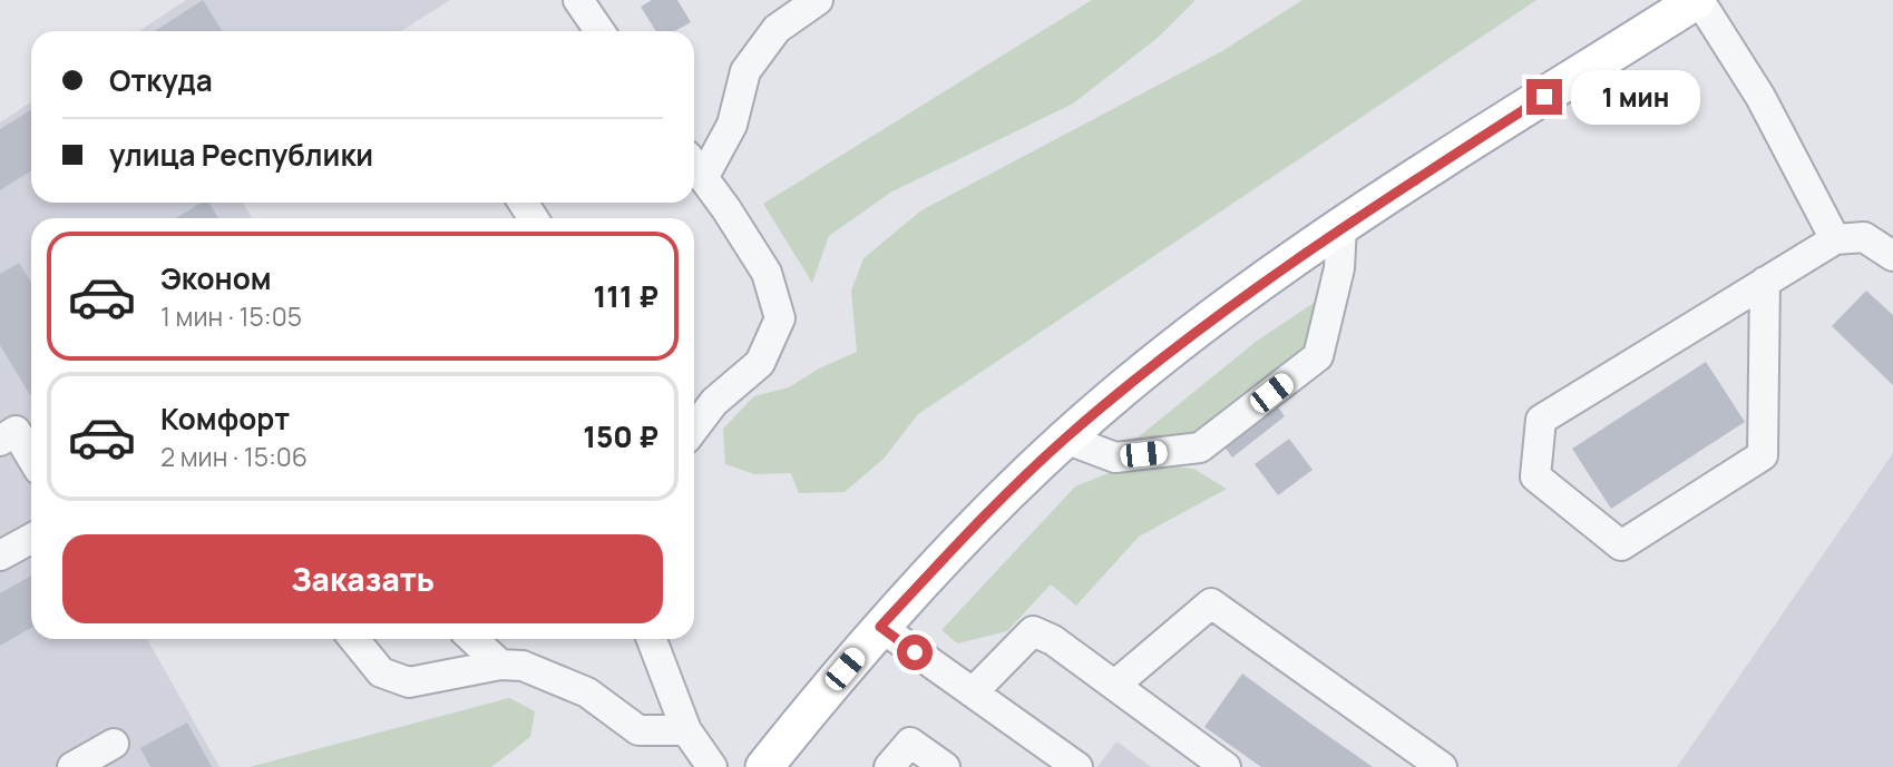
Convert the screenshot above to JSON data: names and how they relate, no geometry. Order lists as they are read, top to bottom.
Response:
{
  "page": {
    "banner": ["Откуда", "улица Республики"],
    "bubble": "1 мин",
    "list": [
      {
        "name": "Эконом",
        "note": "1 мин · 15:05",
        "value": "111 ₽"
      },
      {
        "name": "Комфорт",
        "note": "2 мин · 15:06",
        "value": "150 ₽"
      }
    ],
    "buttons": "Заказать"
  }
}
